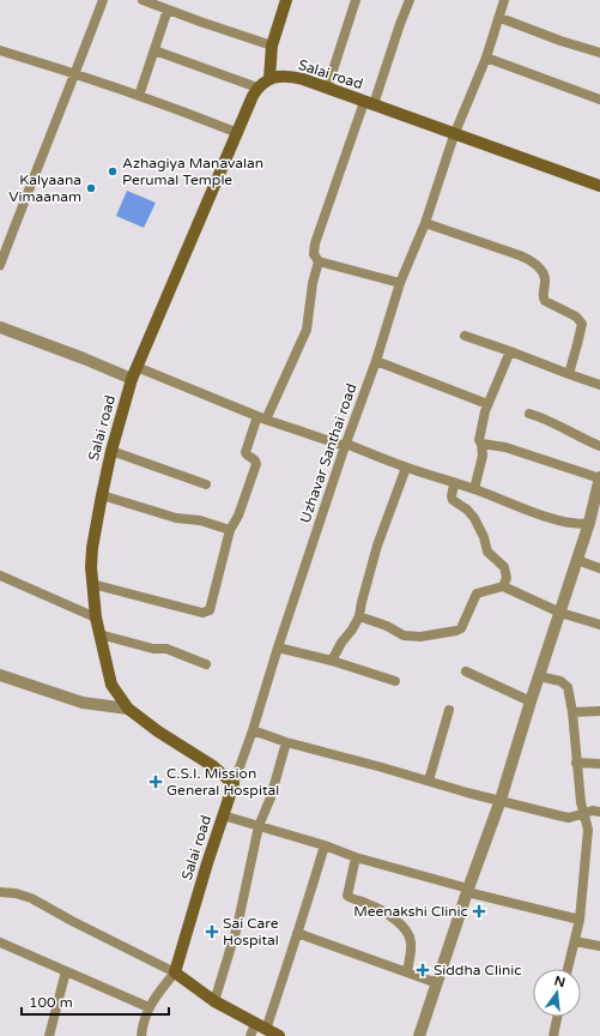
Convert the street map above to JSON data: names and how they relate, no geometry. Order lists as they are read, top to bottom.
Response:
{
  "streets": {
    "main road": ["Salai road"],
    "street": ["Uzhavar Santhai road"]
  },
  "crossings": [
    ["Salai road", "Uzhavar Santhai road"]
  ],
  "places": {
    "other": ["Azhagiya Manavalan Perumal Temple", "Kalyaana Vimaanam"],
    "health": [
      "C.S.I. Mission General Hospital",
      "Meenakshi Clinic",
      "Sai Care Hospital",
      "Siddha Clinic"
    ]
  },
  "scale_bar": "100 m",
  "north": "top"
}
